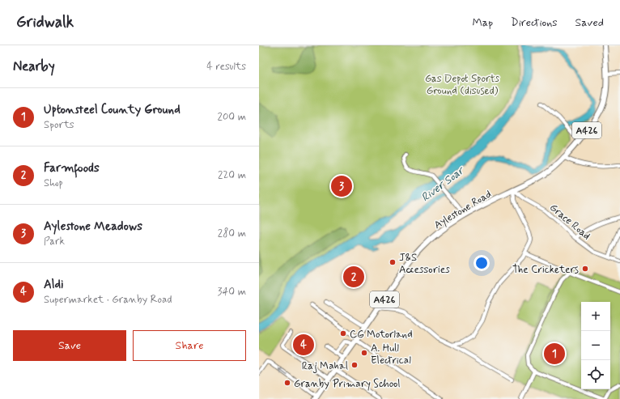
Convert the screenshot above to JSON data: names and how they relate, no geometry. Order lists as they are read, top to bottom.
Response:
{
  "streets": {
    "main road": ["A426", "Aylestone Road"],
    "street": ["Grace Road"]
  },
  "crossings": [
    ["Aylestone Road", "Grace Road"]
  ],
  "water": ["River Soar"],
  "parks": ["Gas Depot Sports Ground (disused)"],
  "places": [
    "J&S Accessories",
    "The Cricketers",
    "CG Motorland",
    "A. Hull Electrical",
    "Raj Mahal",
    "Granby Primary School"
  ],
  "page": {
    "header": "Gridwalk",
    "nav": ["Map", "Directions", "Saved"],
    "heading": ["Nearby", "4 results"],
    "list": [
      {
        "mark": "1",
        "name": "Uptonsteel County Ground",
        "note": "Sports",
        "value": "200 m"
      },
      {
        "mark": "2",
        "name": "Farmfoods",
        "note": "Shop",
        "value": "220 m"
      },
      {
        "mark": "3",
        "name": "Aylestone Meadows",
        "note": "Park",
        "value": "280 m"
      },
      {
        "mark": "4",
        "name": "Aldi",
        "note": "Supermarket · Granby Road",
        "value": "340 m"
      }
    ],
    "pins": [
      "3",
      "2",
      "4",
      "1"
    ],
    "map_buttons": ["+", "−"],
    "buttons": ["Save", "Share"]
  }
}
